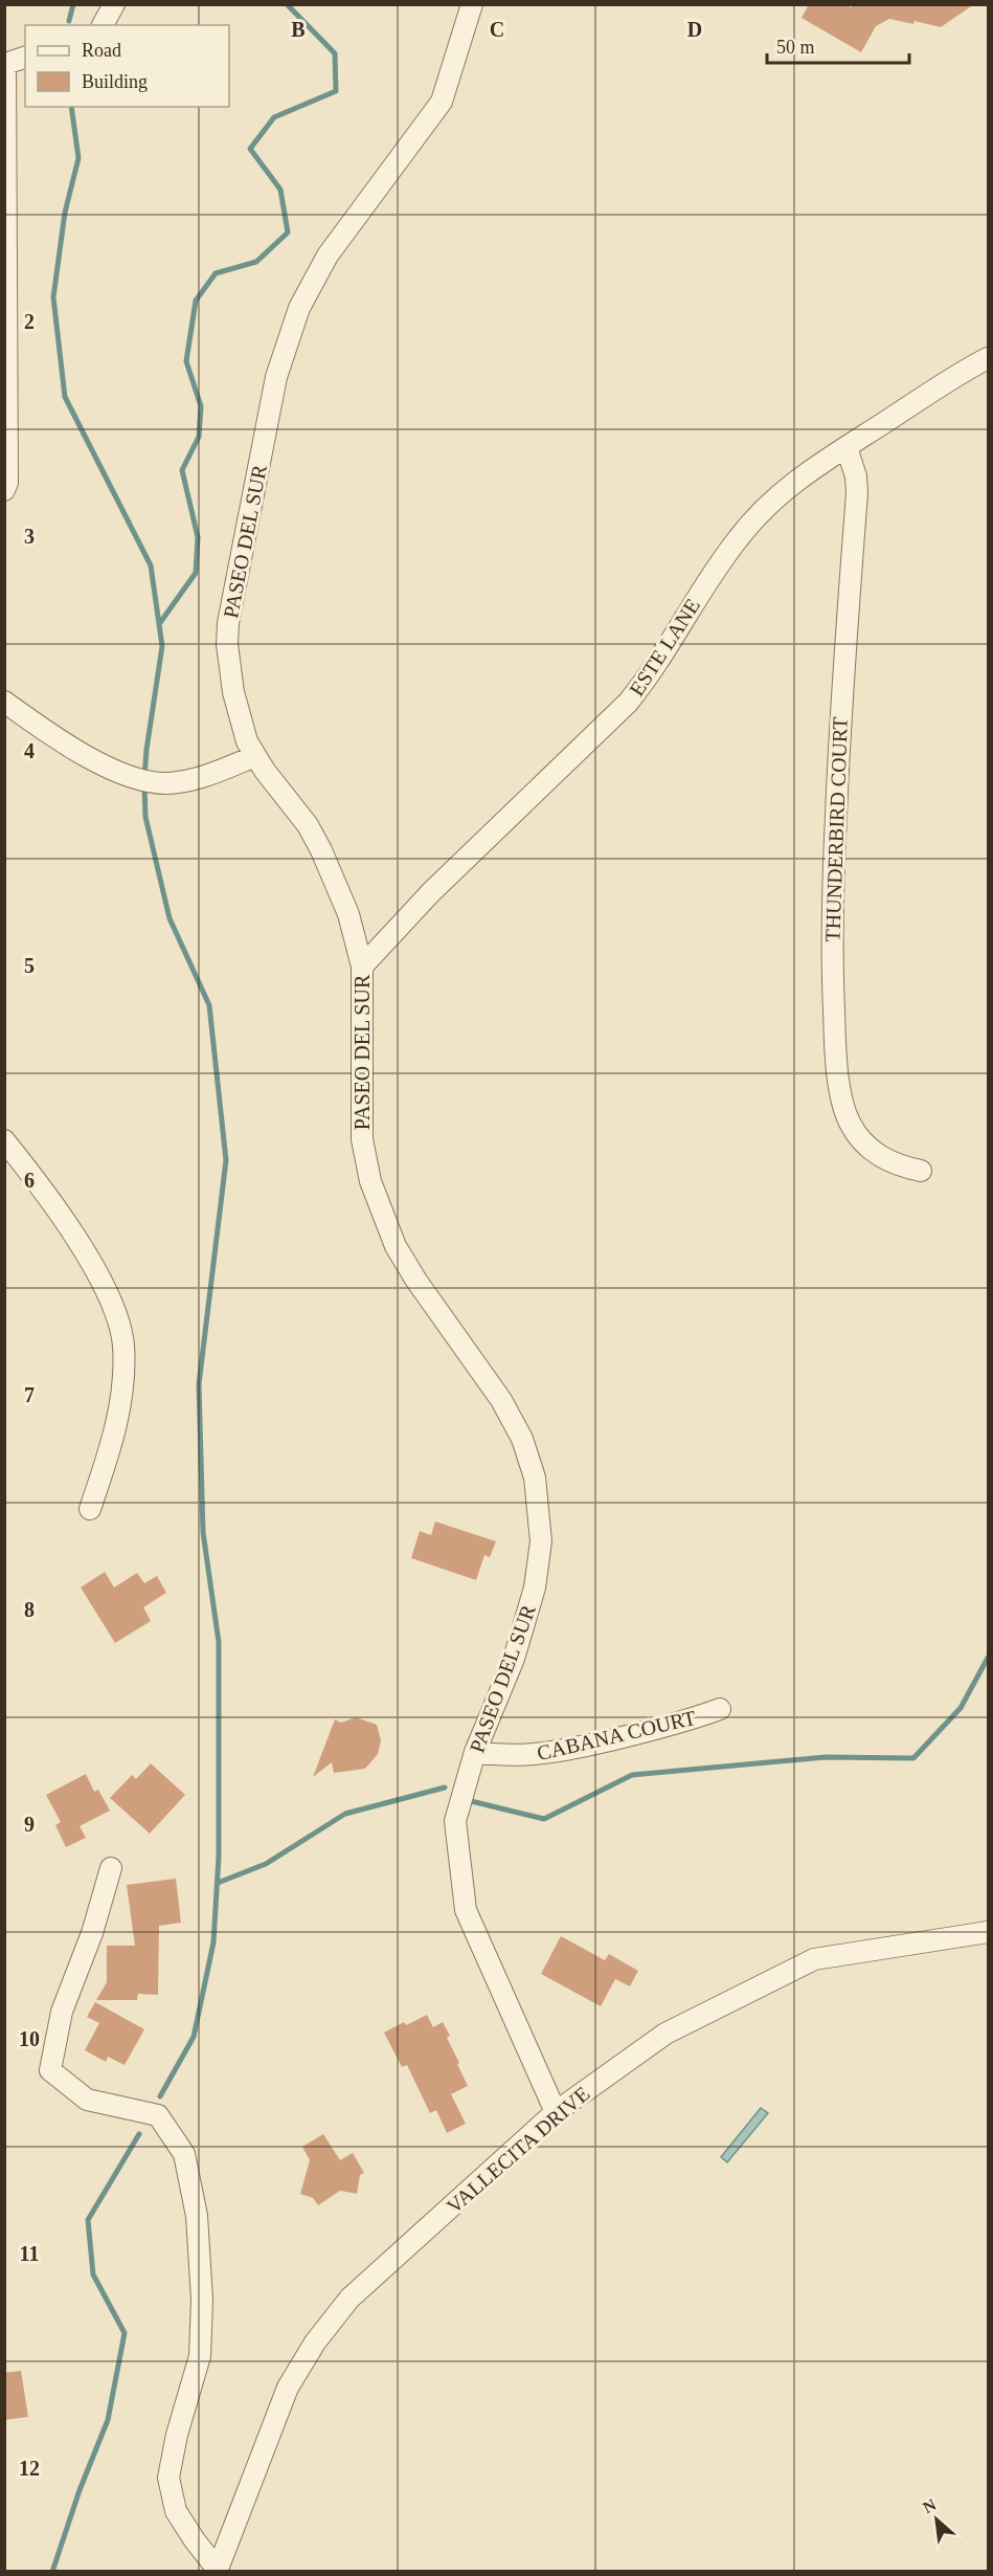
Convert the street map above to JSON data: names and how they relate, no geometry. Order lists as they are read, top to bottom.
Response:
{
  "streets": {
    "street": [
      "PASEO DEL SUR",
      "ESTE LANE",
      "THUNDERBIRD COURT",
      "CABANA COURT",
      "VALLECITA DRIVE"
    ]
  },
  "crossings": [
    ["PASEO DEL SUR", "ESTE LANE"],
    ["PASEO DEL SUR", "CABANA COURT"],
    ["PASEO DEL SUR", "VALLECITA DRIVE"],
    ["ESTE LANE", "THUNDERBIRD COURT"]
  ],
  "legend": ["Road", "Building"],
  "scale_bar": "50 m",
  "north": "top left",
  "grid": {
    "columns": ["B", "C", "D"],
    "rows": [
      "2",
      "3",
      "4",
      "5",
      "6",
      "7",
      "8",
      "9",
      "10",
      "11",
      "12"
    ]
  }
}
